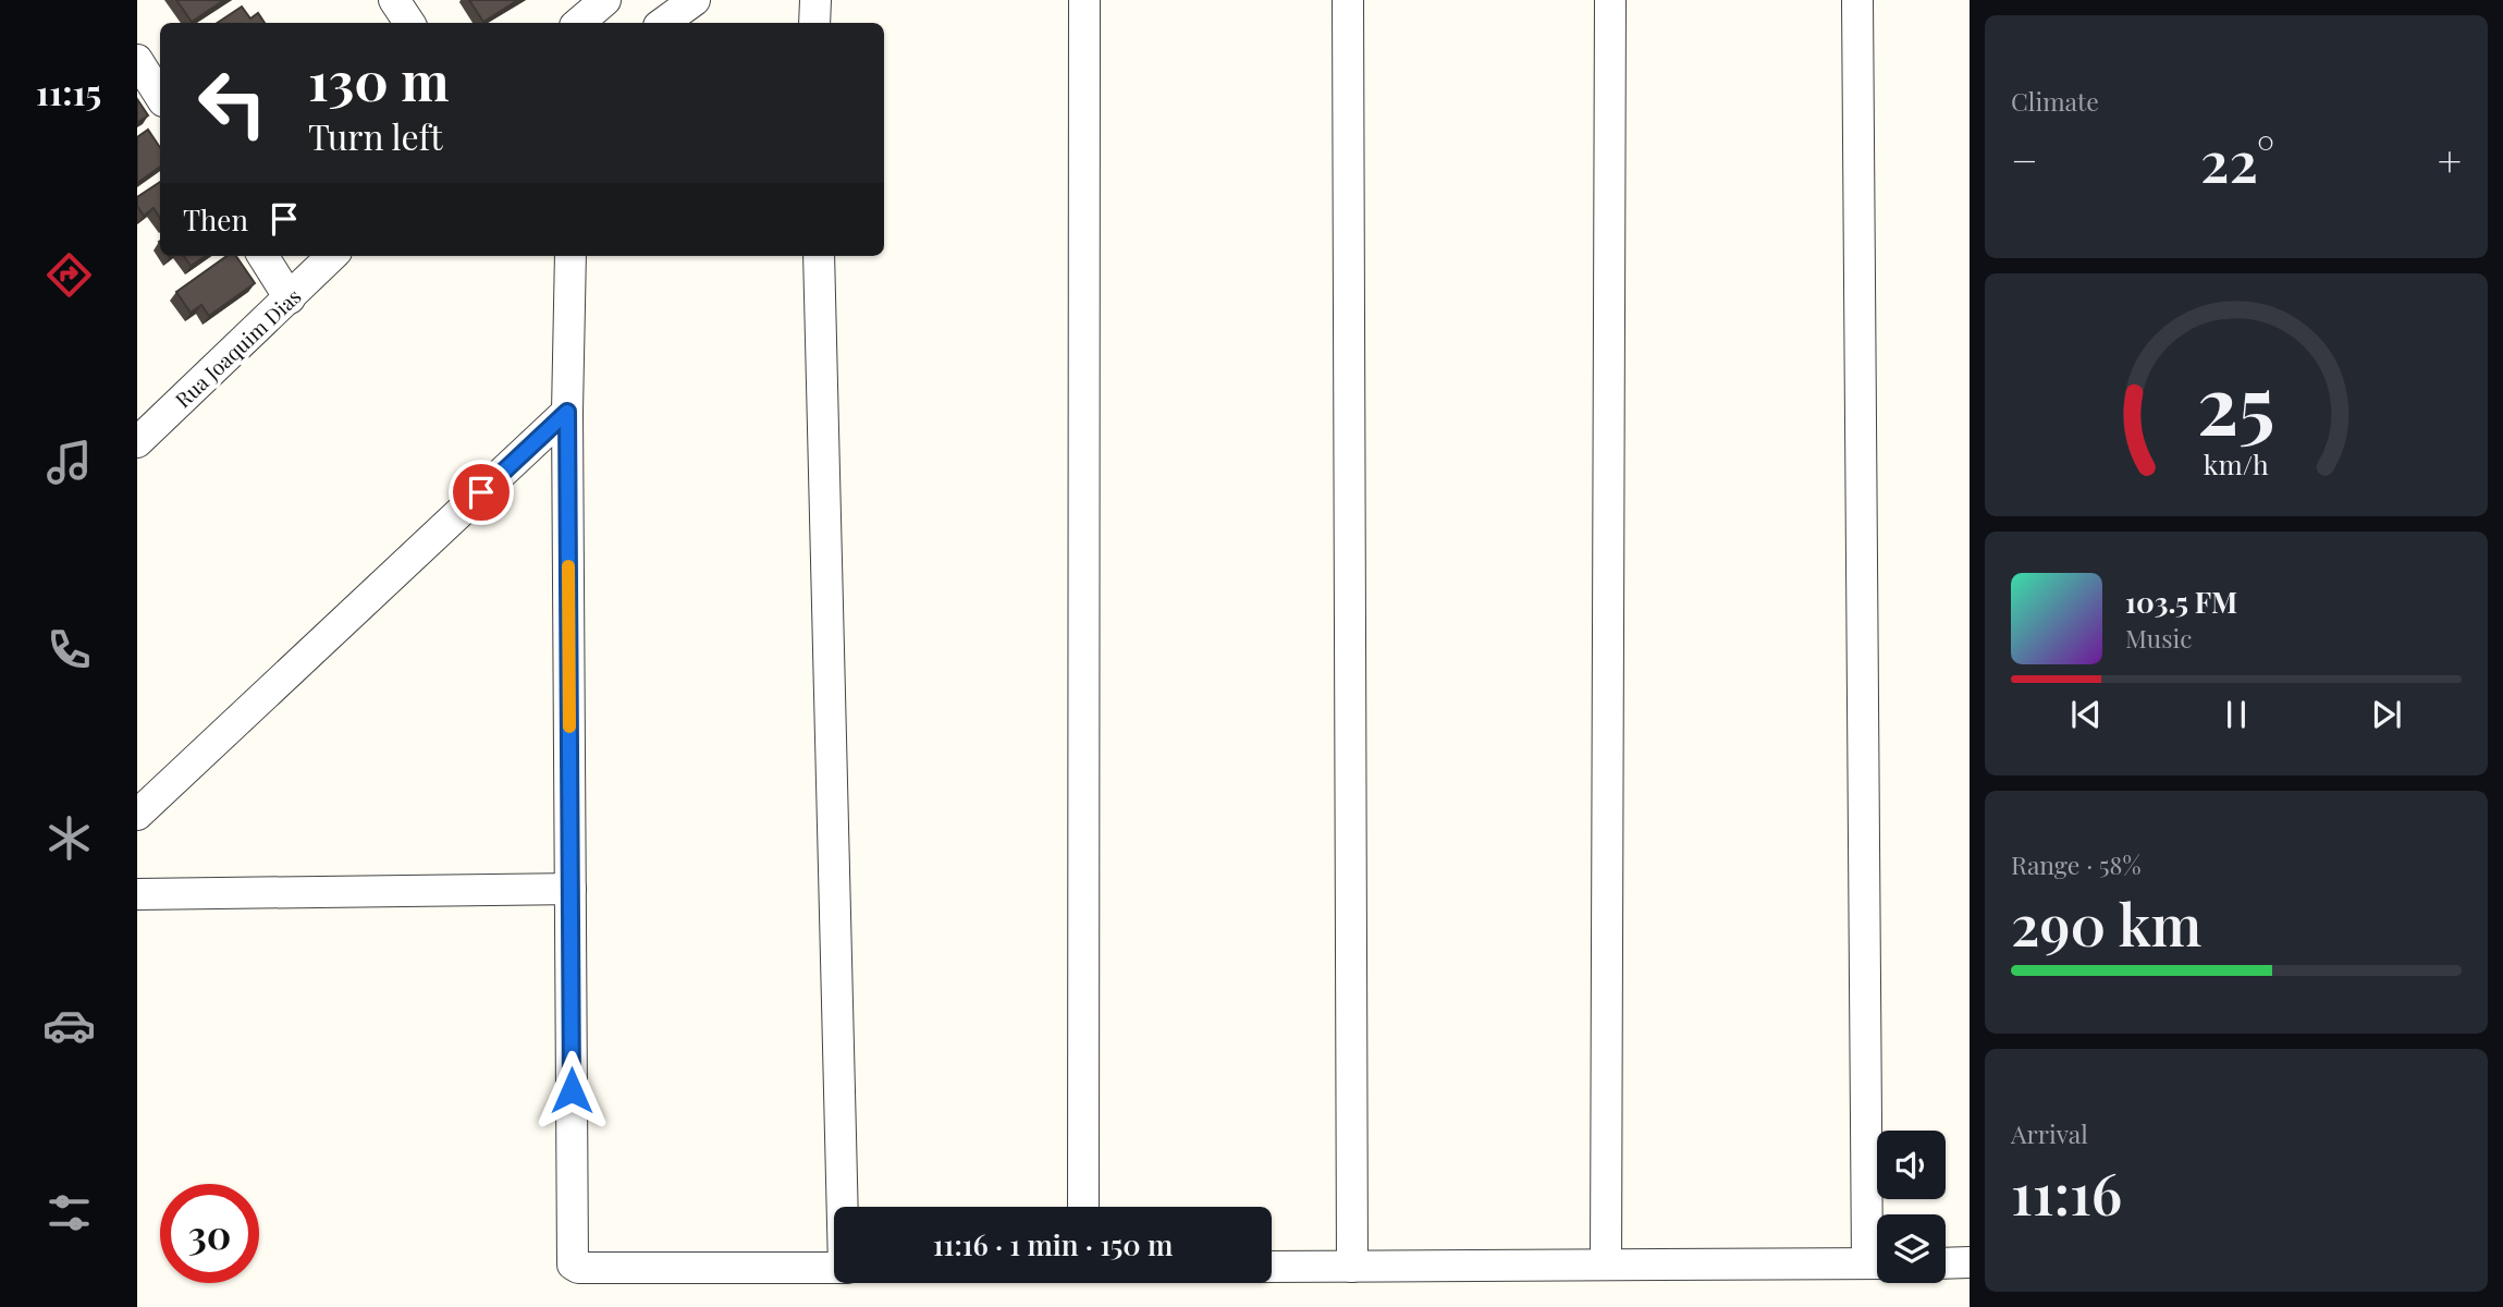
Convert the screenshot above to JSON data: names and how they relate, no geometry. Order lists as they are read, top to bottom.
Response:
{
  "streets": {
    "street": ["Rua Joaquim Dias"]
  },
  "page": {
    "tabs": "11:15",
    "tile": [
      "Climate",
      ["Range · 58%", "290 km"],
      ["Arrival", "11:16"]
    ],
    "turn": ["130 m", "Turn left"],
    "heat": ["−", "22°", "+"],
    "then": "Then",
    "song": ["103.5 FM", "Music"],
    "limit": "30",
    "trip": "11:16 · 1 min · 150 m",
    "gauge": ["25", "km/h"]
  }
}
